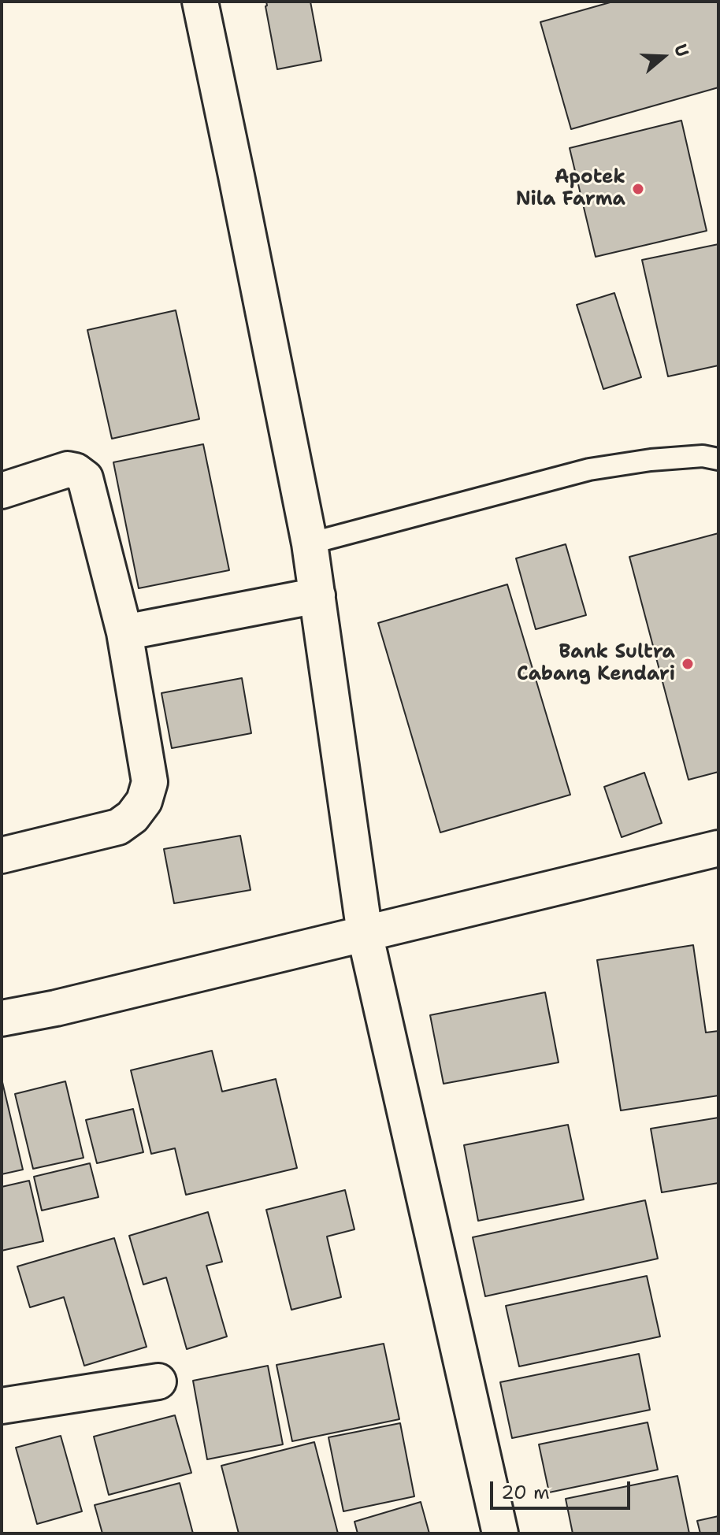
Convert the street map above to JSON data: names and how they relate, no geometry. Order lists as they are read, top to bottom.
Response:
{
  "places": ["Apotek Nila Farma", "Bank Sultra Cabang Kendari"],
  "scale_bar": "20 m",
  "north": "right"
}
